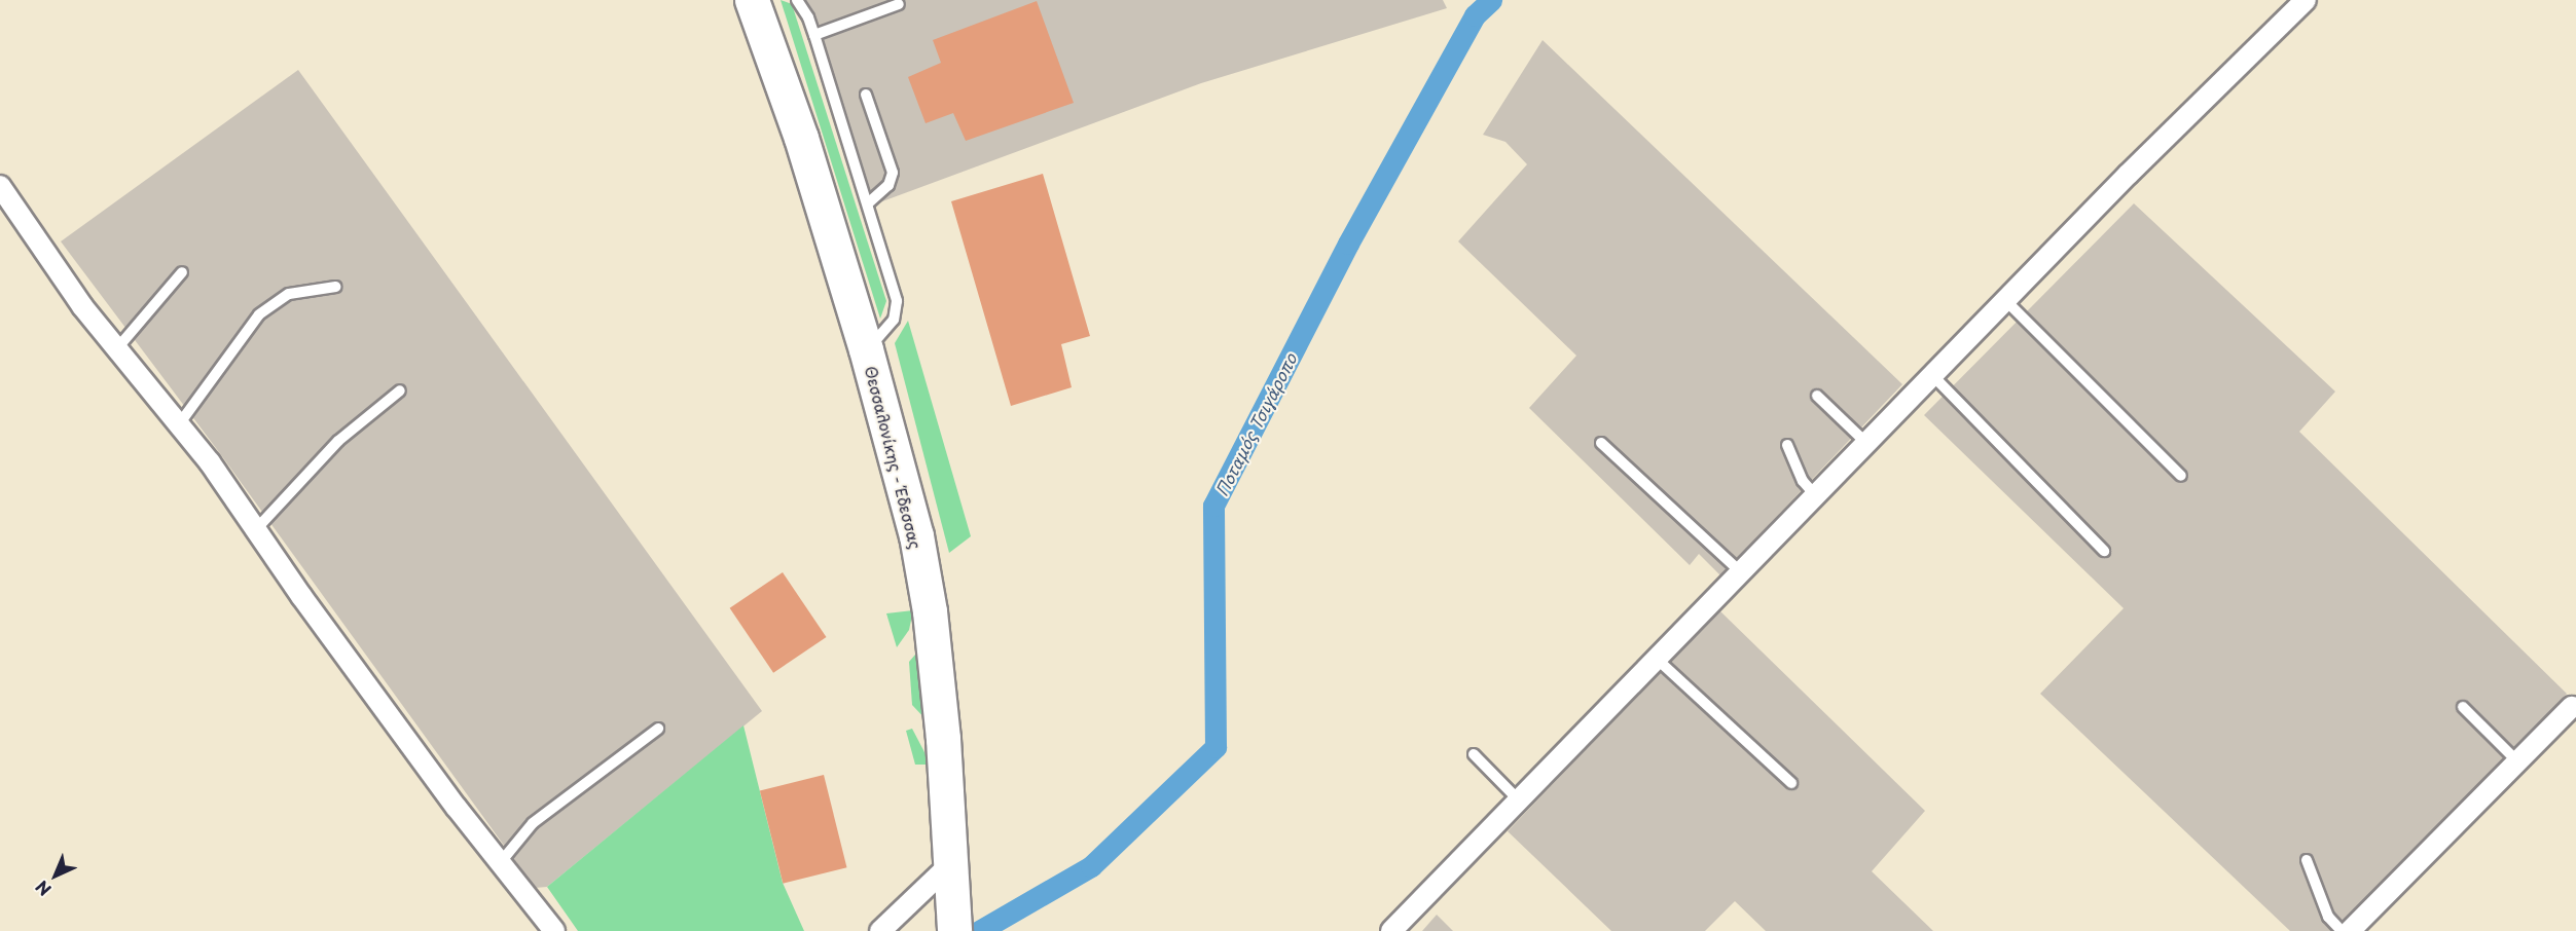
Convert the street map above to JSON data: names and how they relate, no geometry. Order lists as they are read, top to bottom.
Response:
{
  "streets": {
    "highway": ["Θεσσαλονίκης - Έδεσσας"]
  },
  "water": ["Ποταμός Τσιγάροπο"],
  "north": "bottom left"
}
